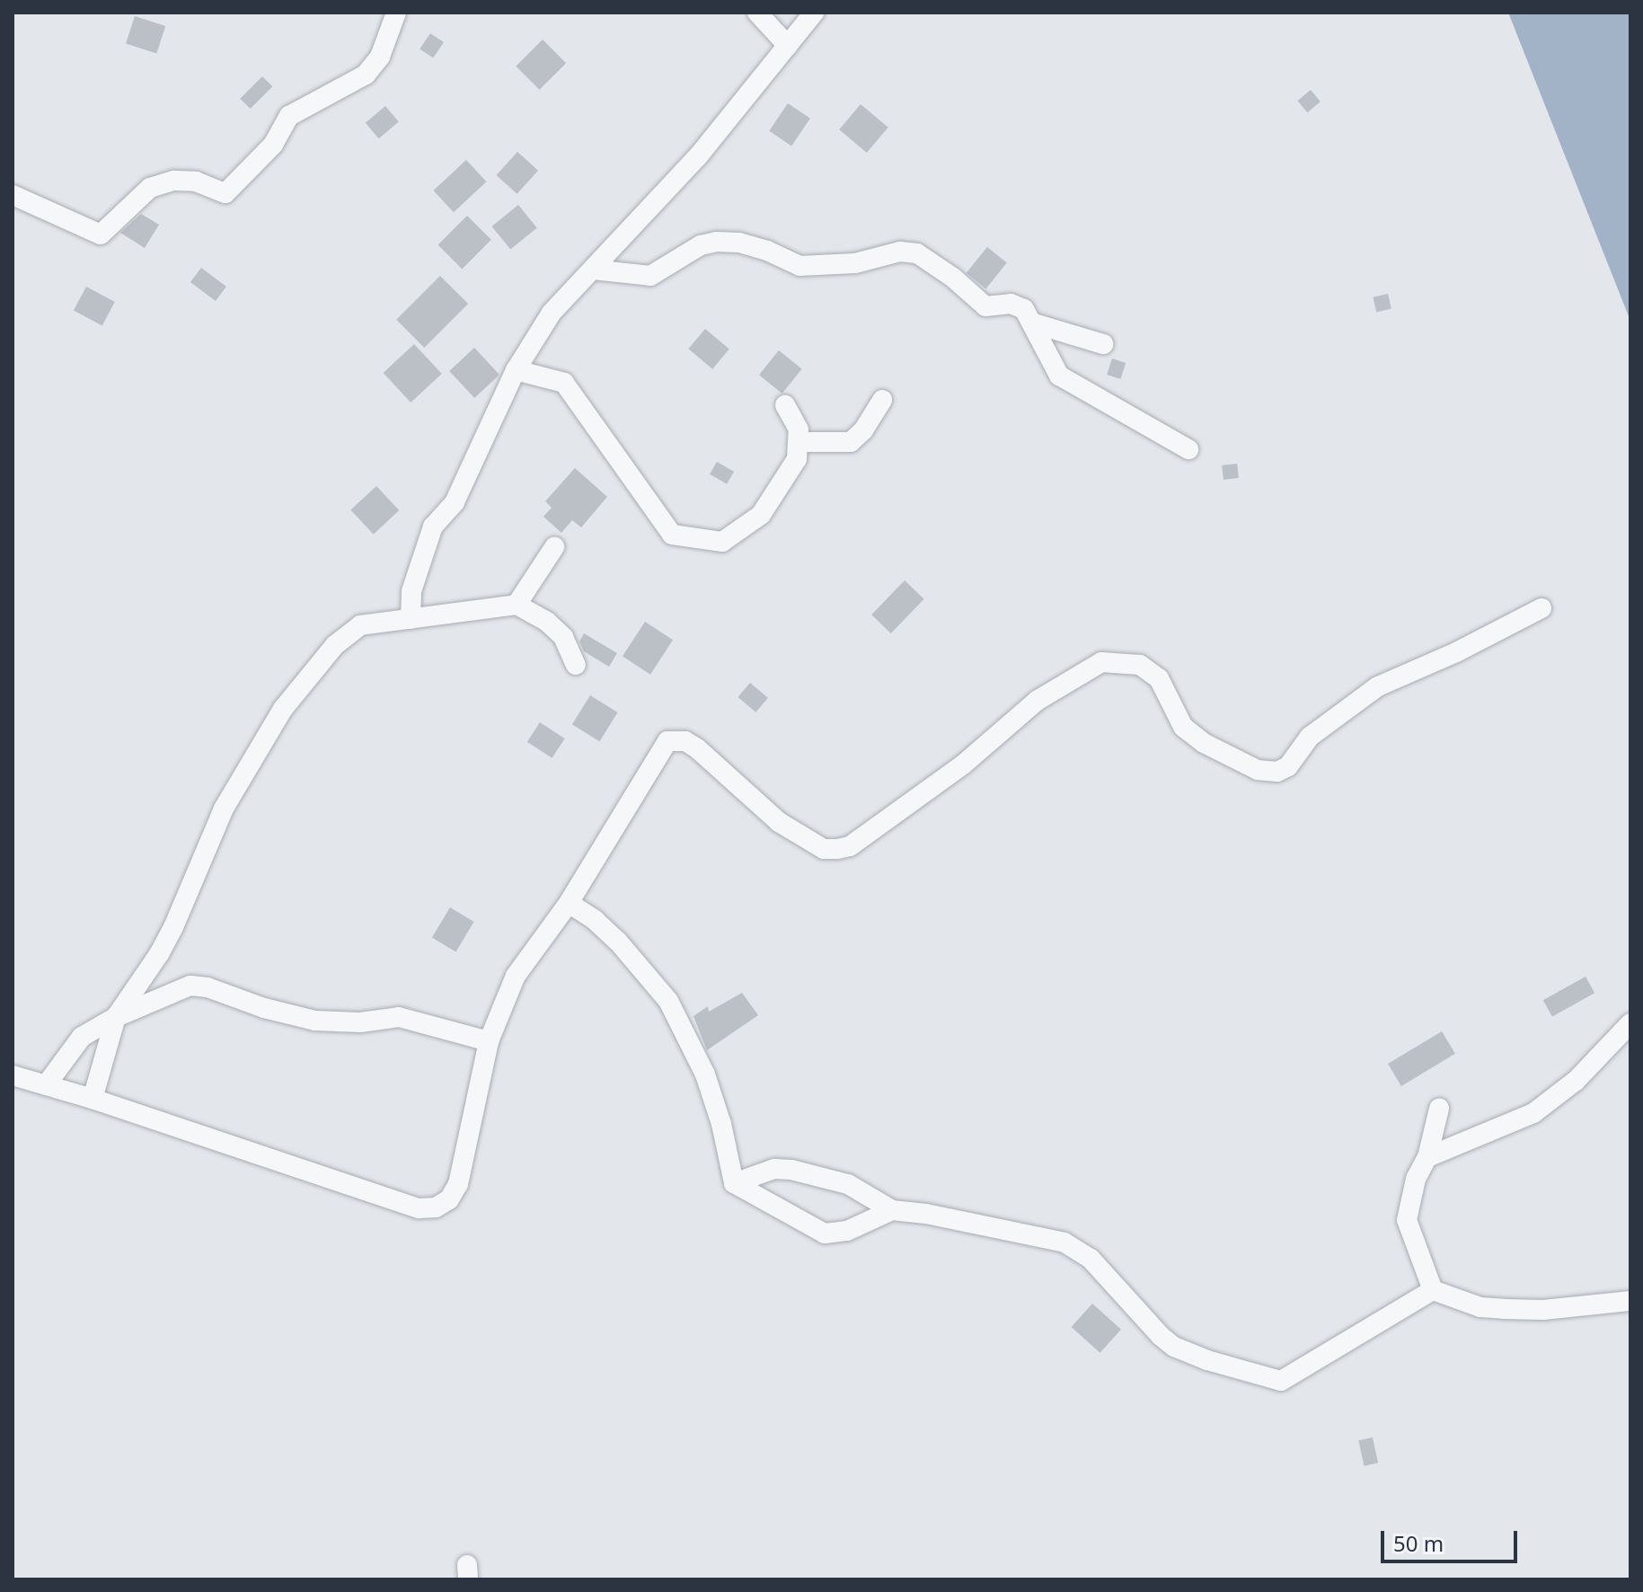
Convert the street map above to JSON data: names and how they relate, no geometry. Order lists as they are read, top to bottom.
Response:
{
  "scale_bar": "50 m"
}
